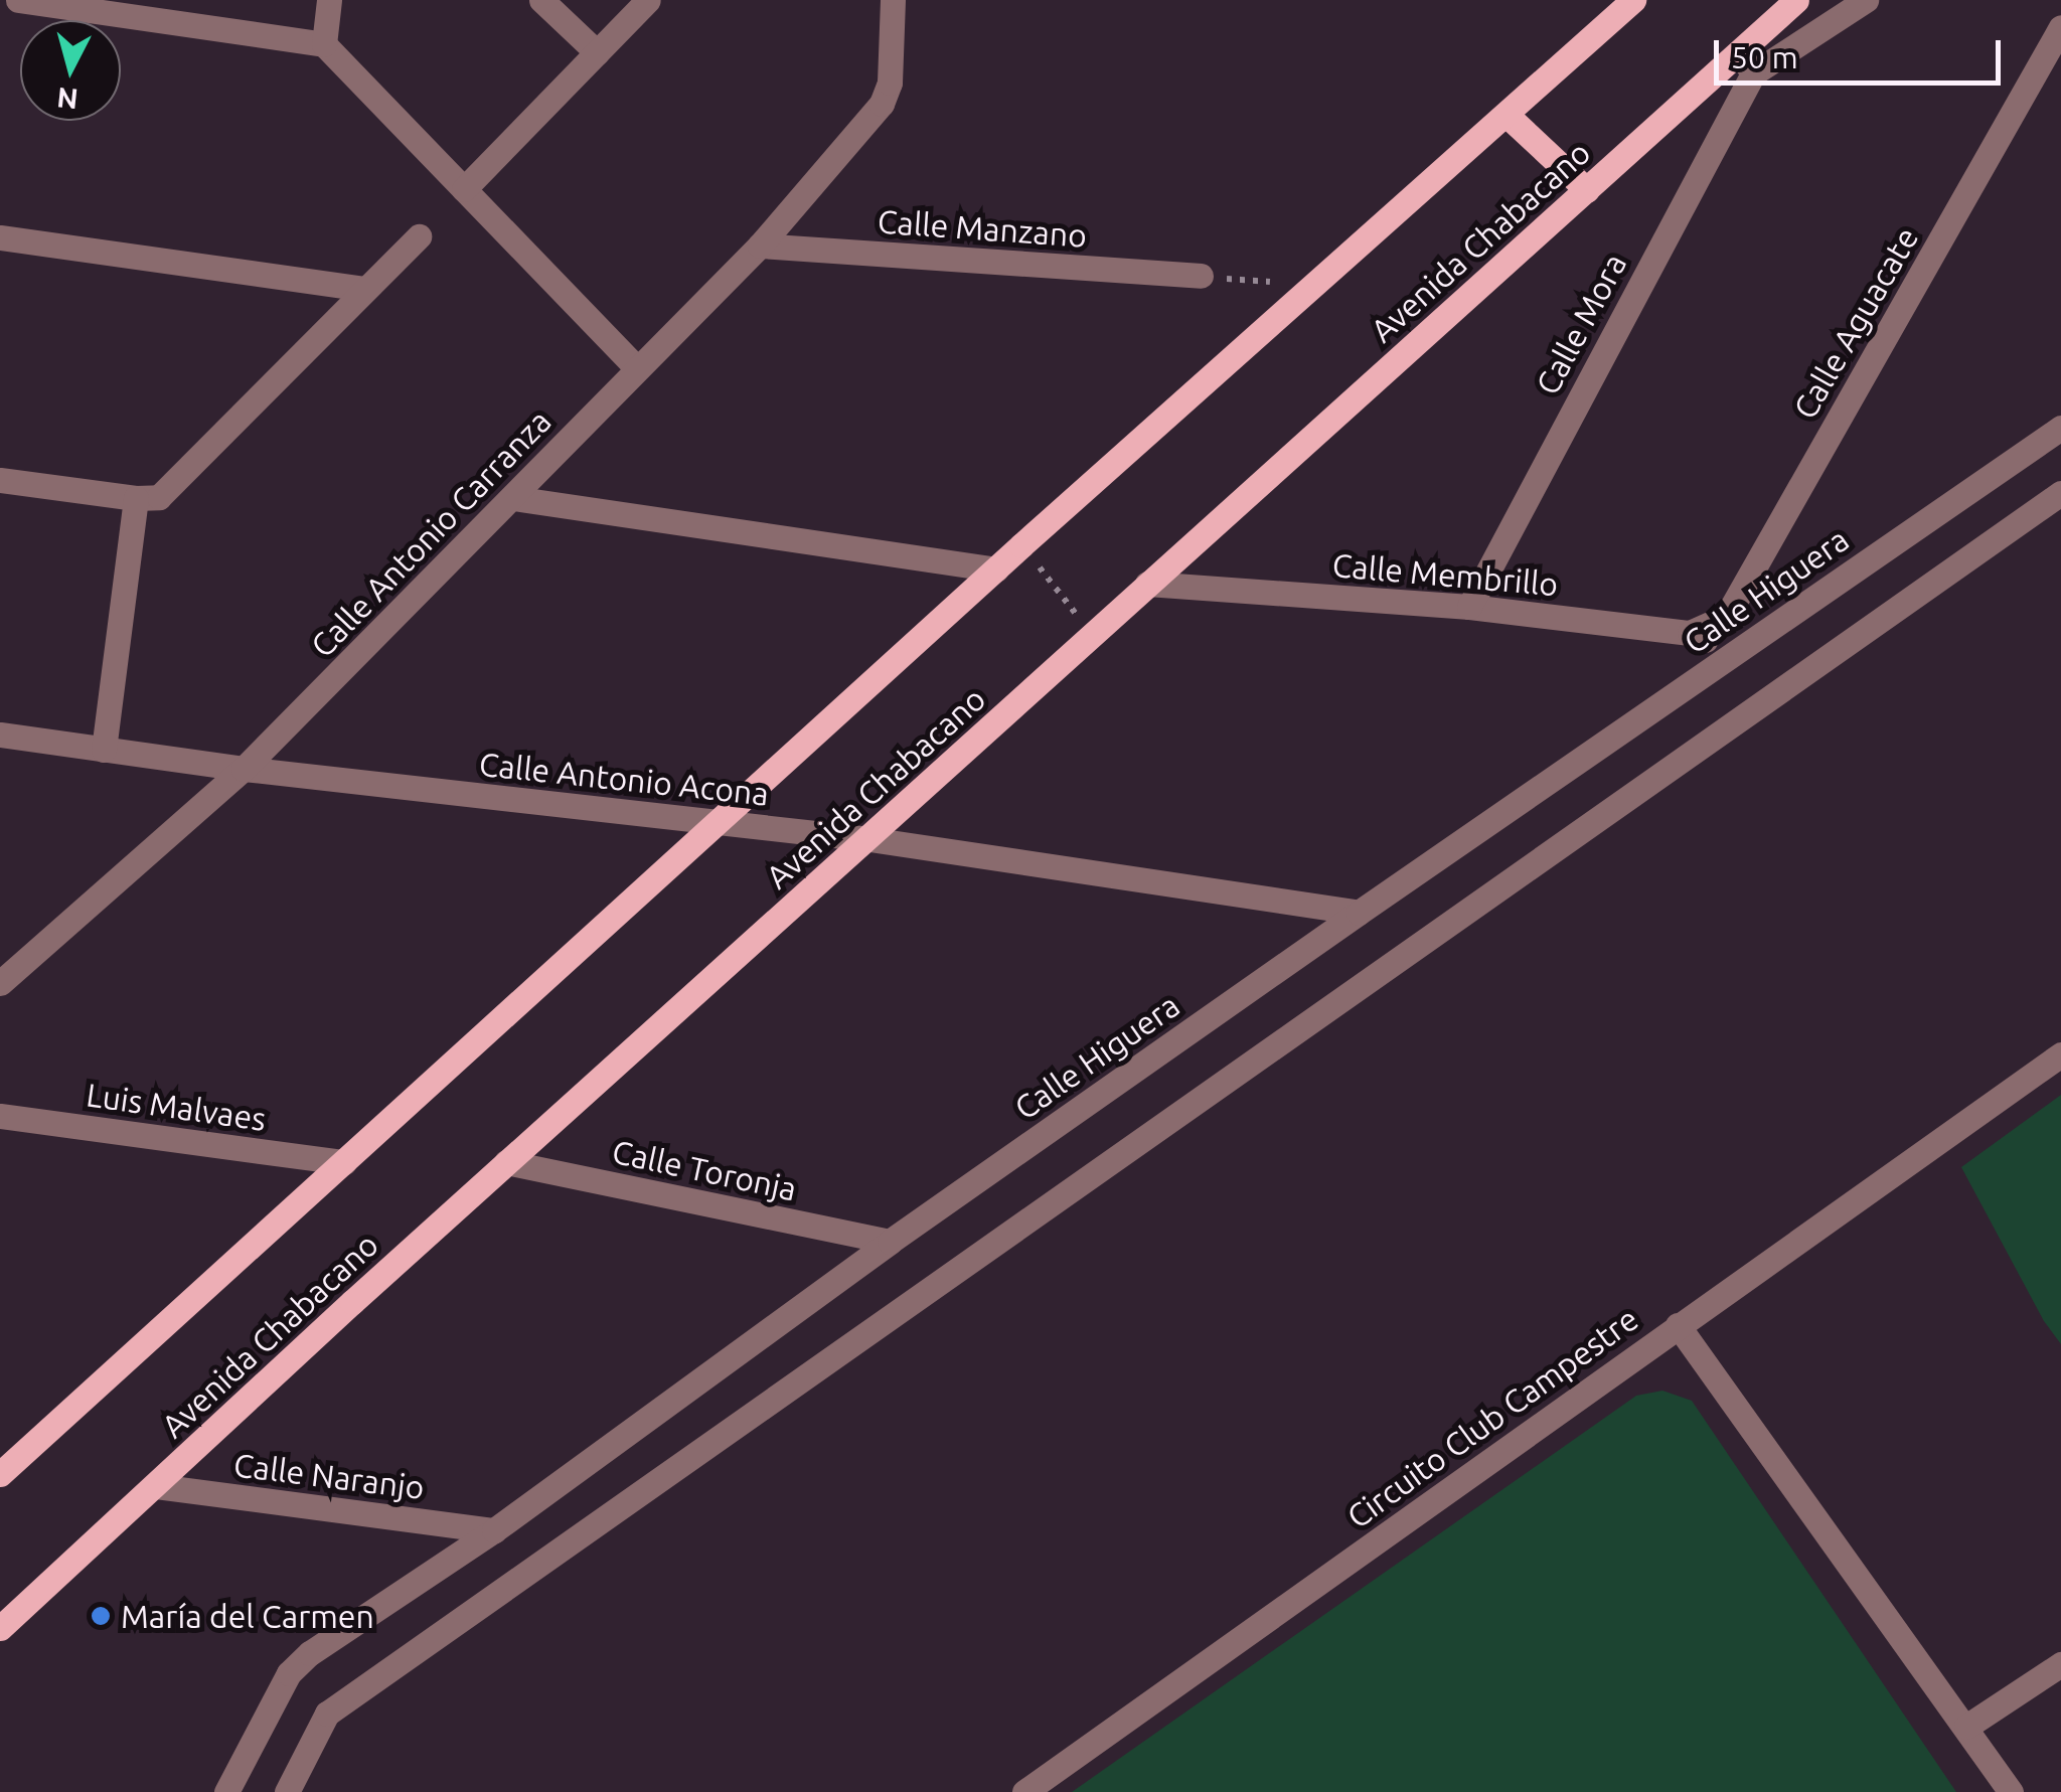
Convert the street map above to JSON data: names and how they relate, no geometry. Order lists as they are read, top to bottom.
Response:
{
  "streets": {
    "main road": ["Avenida Chabacano"],
    "street": [
      "Calle Manzano",
      "Calle Aguacate",
      "Calle Mora",
      "Calle Antonio Carranza",
      "Calle Membrillo",
      "Calle Higuera",
      "Calle Antonio Acona",
      "Luis Malvaes",
      "Calle Toronja",
      "Circuito Club Campestre",
      "Calle Naranjo"
    ]
  },
  "crossings": [
    ["Calle Manzano", "Calle Antonio Carranza"],
    ["Avenida Chabacano", "Calle Mora"],
    ["Avenida Chabacano", "Calle Membrillo"],
    ["Avenida Chabacano", "Calle Antonio Acona"],
    ["Avenida Chabacano", "Calle Toronja"],
    ["Avenida Chabacano", "Calle Naranjo"],
    ["Calle Aguacate", "Calle Membrillo"],
    ["Calle Mora", "Calle Membrillo"],
    ["Calle Antonio Carranza", "Calle Antonio Acona"],
    ["Calle Membrillo", "Calle Higuera"],
    ["Calle Higuera", "Calle Antonio Acona"],
    ["Calle Higuera", "Calle Toronja"],
    ["Calle Higuera", "Calle Naranjo"]
  ],
  "places": ["María del Carmen"],
  "scale_bar": "50 m",
  "north": "bottom"
}
